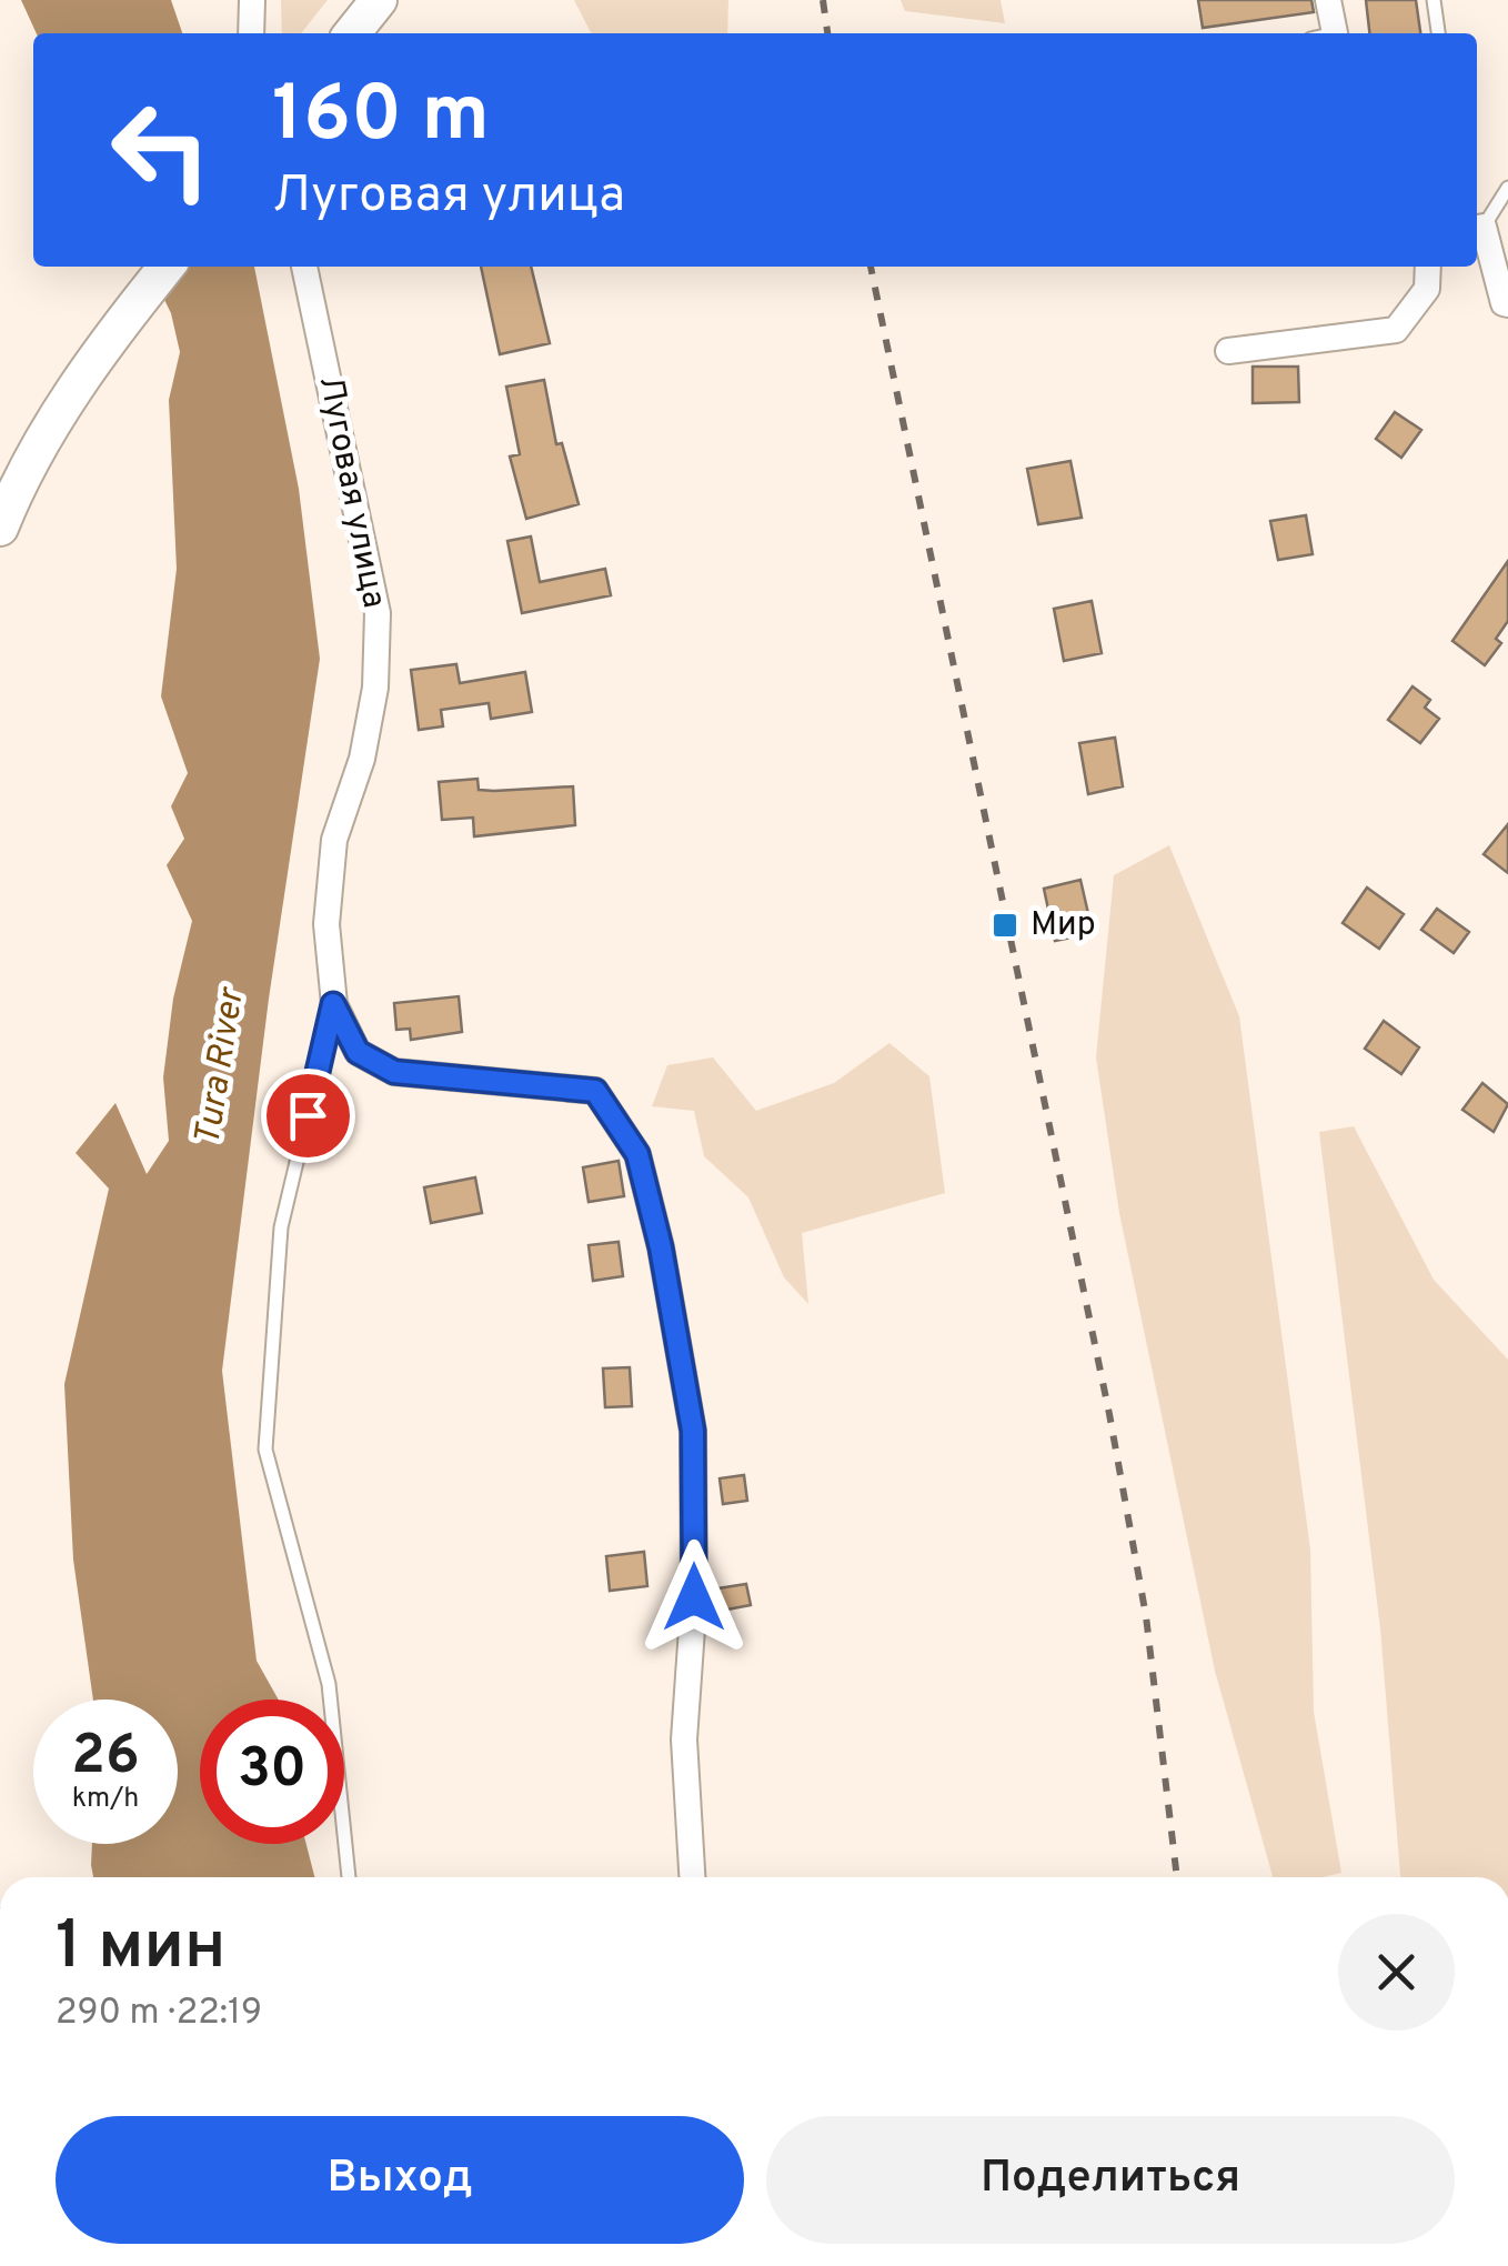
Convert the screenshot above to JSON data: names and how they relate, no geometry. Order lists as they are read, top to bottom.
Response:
{
  "streets": {
    "street": ["Луговая улица"]
  },
  "water": ["Tura River"],
  "places": {
    "transit": ["Мир"]
  },
  "page": {
    "turn": ["160 m", "Луговая улица"],
    "speed": "26 km/h",
    "limit": "30",
    "heading": ["1 мин", "290 m · 22:19"],
    "buttons": ["Выход", "Поделиться"]
  }
}
